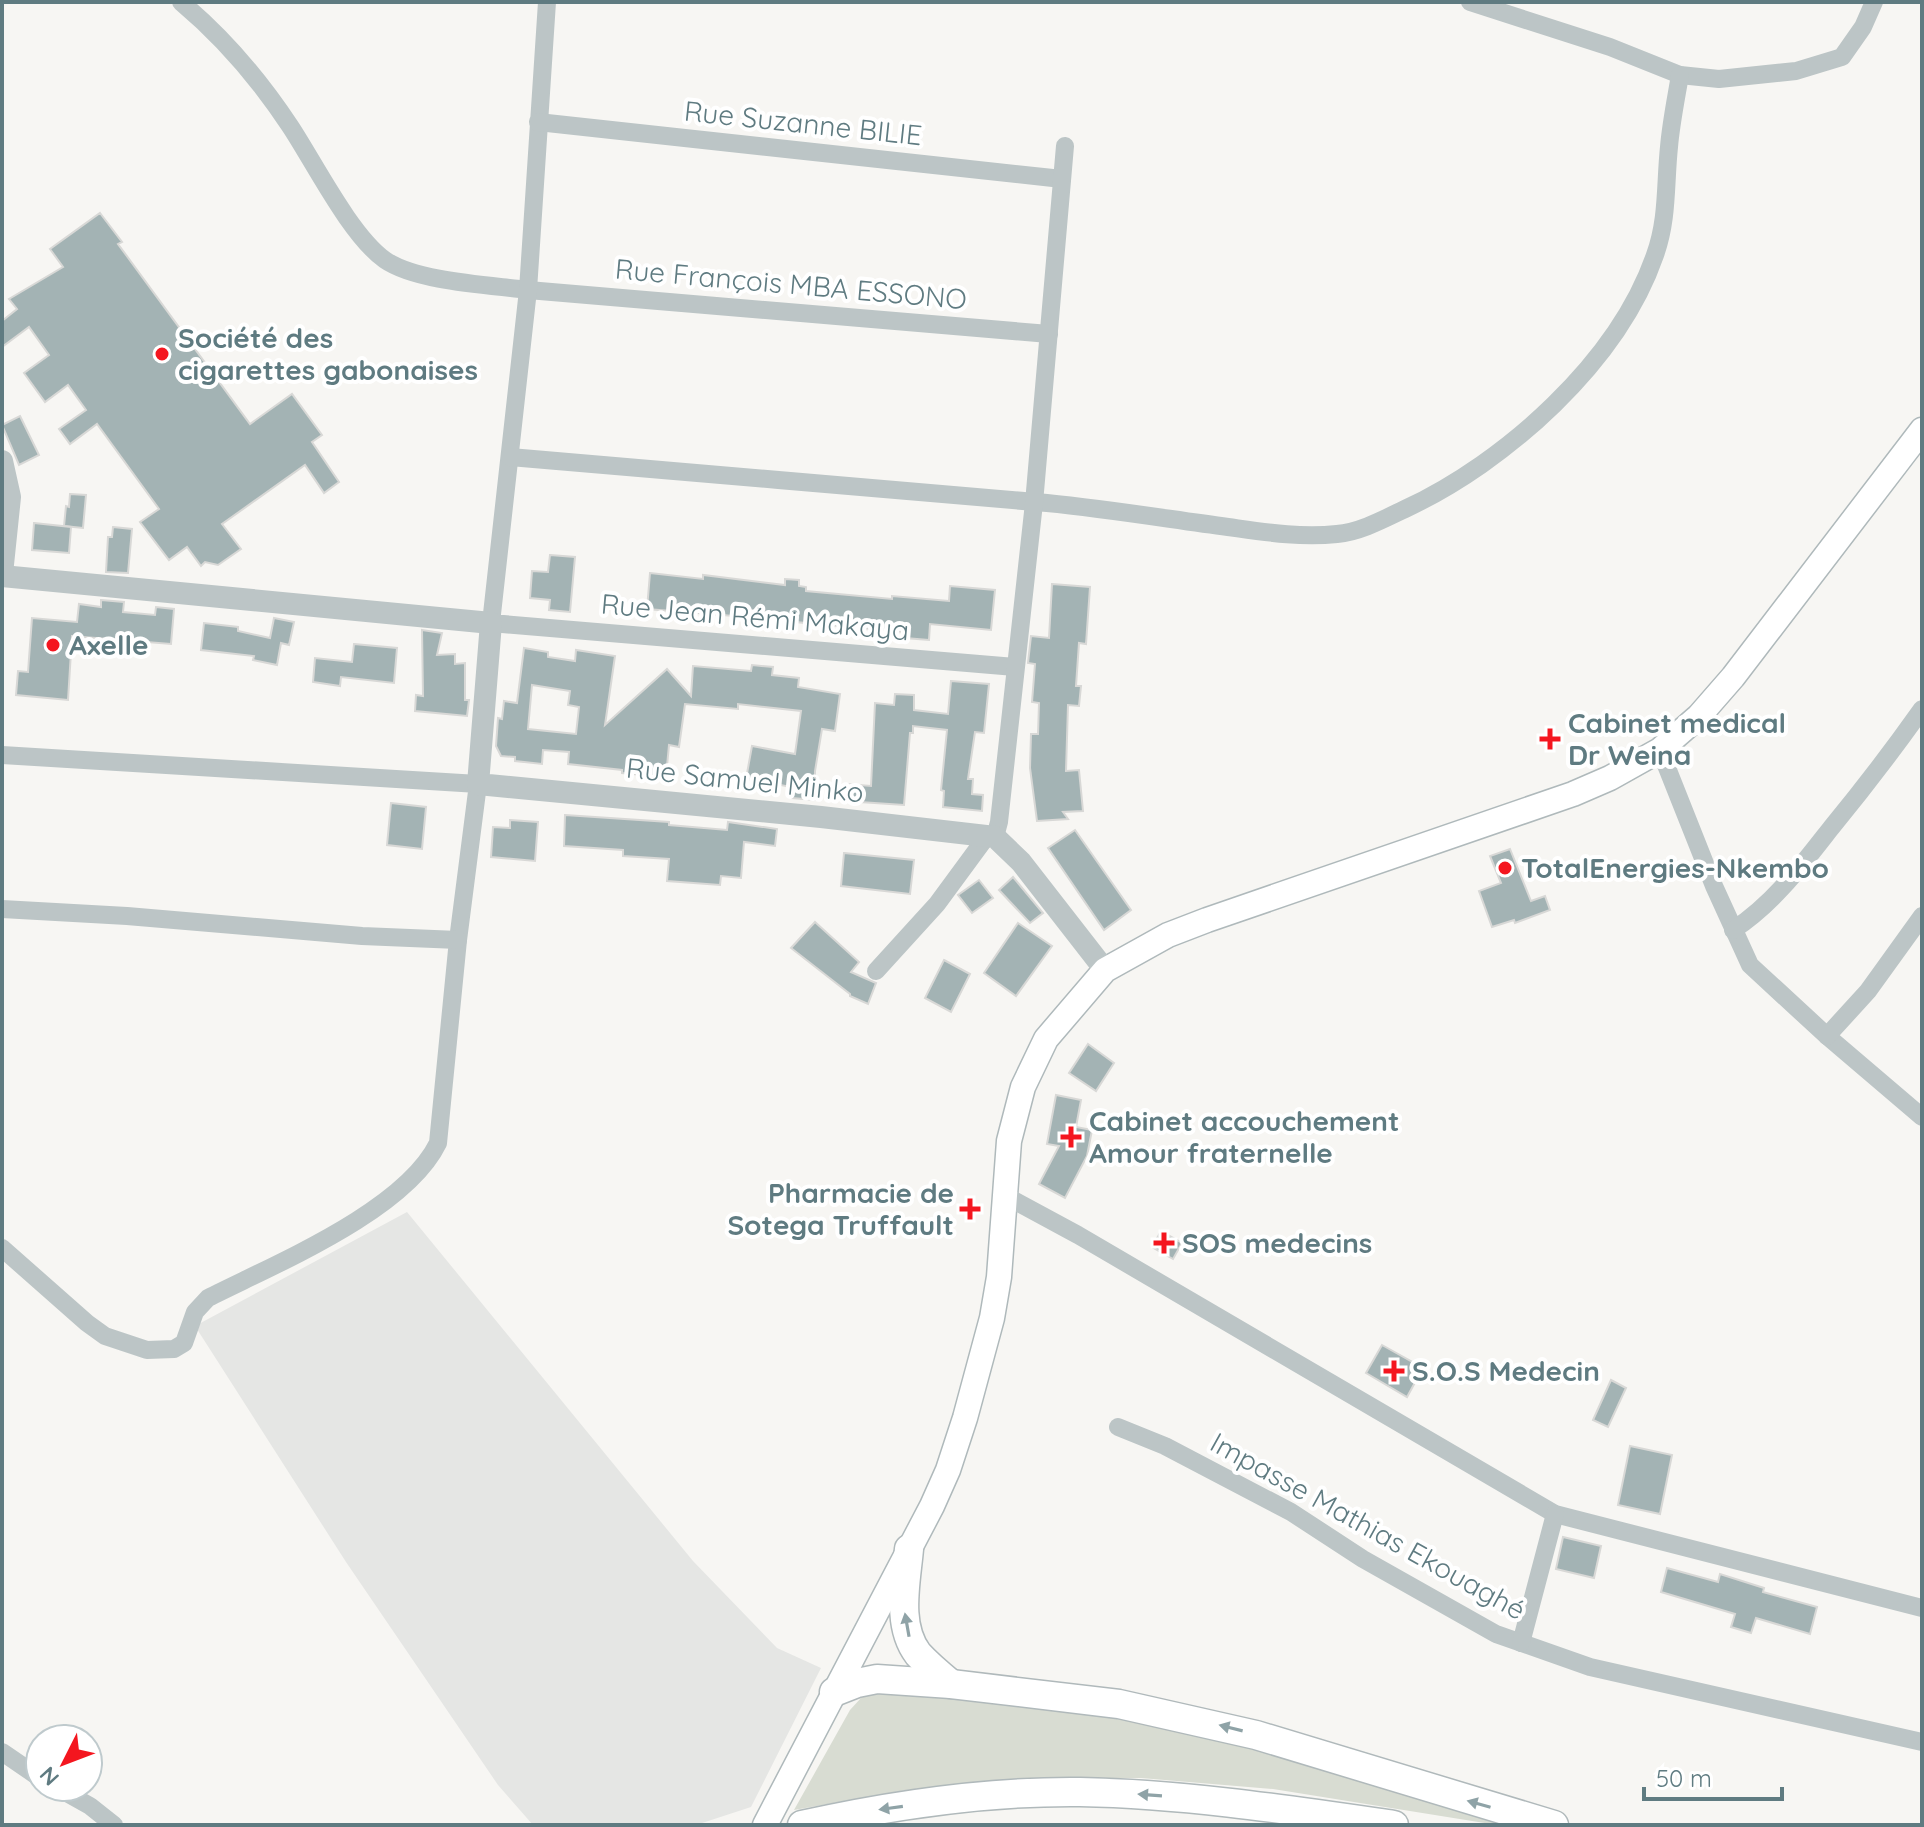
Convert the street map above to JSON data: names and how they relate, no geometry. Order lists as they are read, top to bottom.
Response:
{
  "streets": {
    "street": [
      "Rue Suzanne BILIE",
      "Rue François MBA ESSONO",
      "Rue Jean Rémi Makaya",
      "Rue Samuel Minko",
      "Impasse Mathias Ekouaghé"
    ]
  },
  "places": {
    "other": ["Société des cigarettes gabonaises", "Axelle", "TotalEnergies-Nkembo"],
    "health": [
      "Cabinet medical Dr Weina",
      "Cabinet accouchement Amour fraternelle",
      "Pharmacie de Sotega Truffault",
      "SOS medecins",
      "S.O.S Medecin"
    ]
  },
  "scale_bar": "50 m",
  "north": "bottom left"
}
